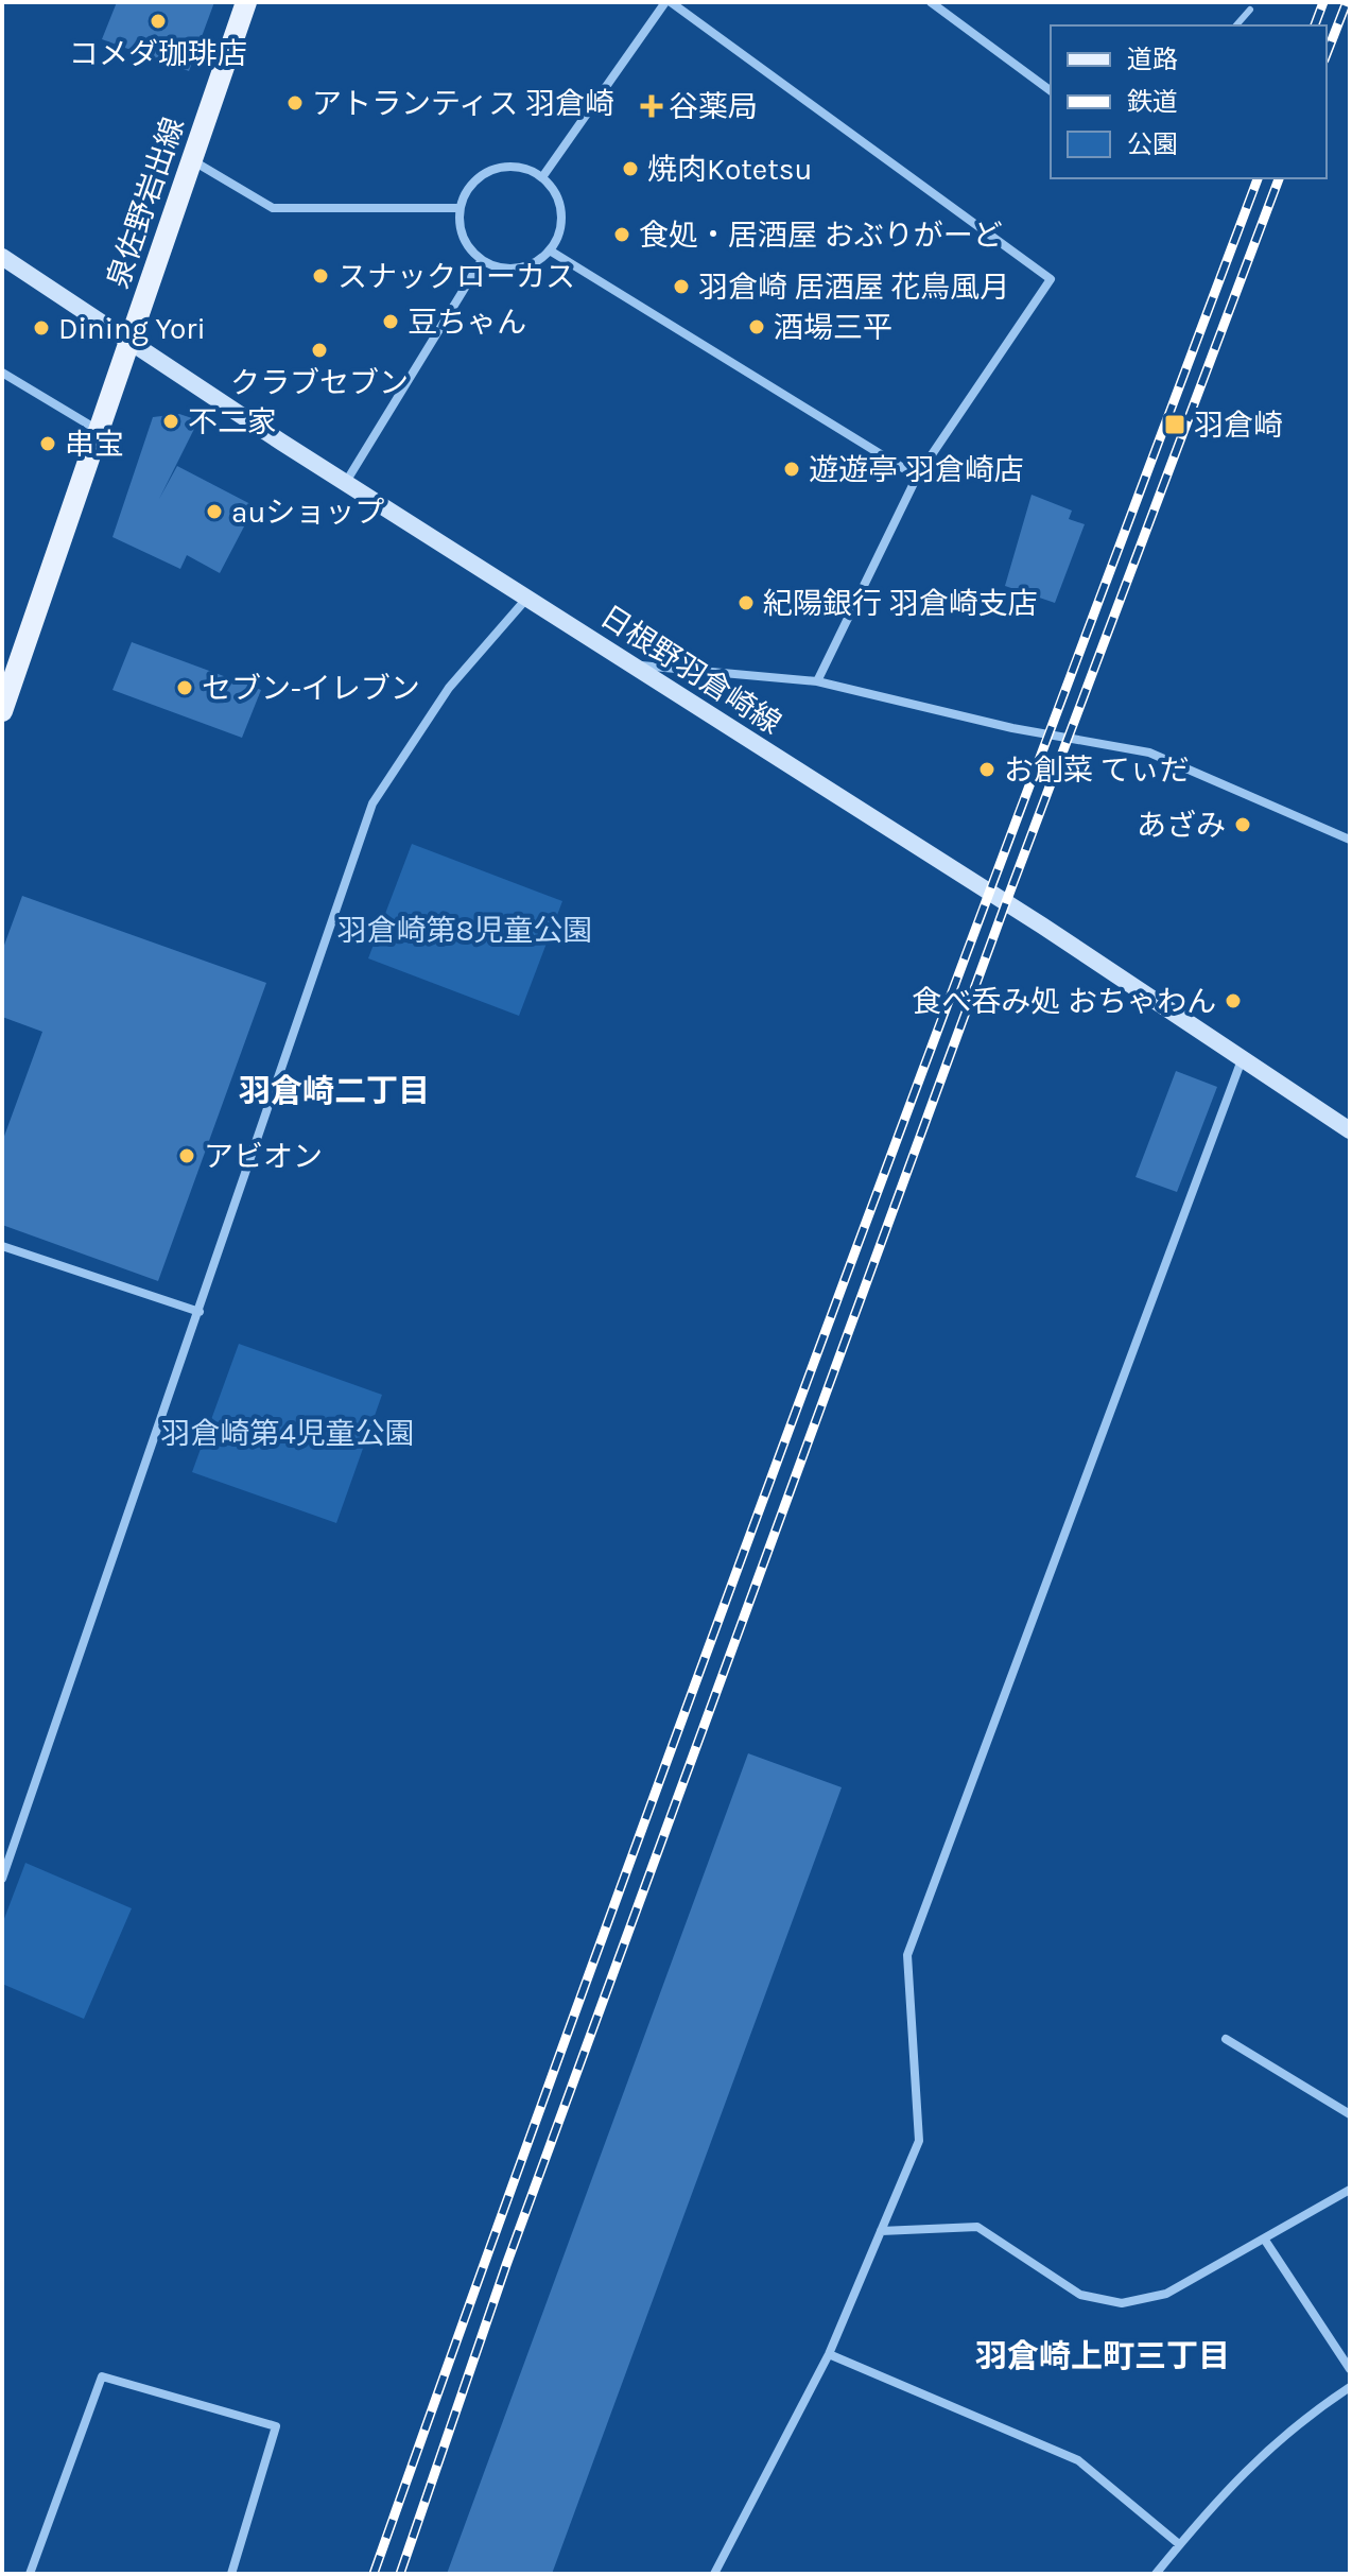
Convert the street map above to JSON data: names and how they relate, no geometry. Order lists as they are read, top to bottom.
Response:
{
  "streets": {
    "main road": ["泉佐野岩出線", "日根野羽倉崎線"]
  },
  "crossings": [
    ["泉佐野岩出線", "日根野羽倉崎線"]
  ],
  "districts": ["羽倉崎二丁目", "羽倉崎上町三丁目"],
  "parks": ["羽倉崎第8児童公園", "羽倉崎第4児童公園"],
  "places": {
    "other": [
      "コメダ珈琲店",
      "アトランティス 羽倉崎",
      "焼肉Kotetsu",
      "食処・居酒屋 おぶりがーど",
      "スナックローカス",
      "羽倉崎 居酒屋 花鳥風月",
      "豆ちゃん",
      "酒場三平",
      "Dining Yori",
      "クラブセブン",
      "不二家",
      "串宝",
      "遊遊亭 羽倉崎店",
      "auショップ",
      "紀陽銀行 羽倉崎支店",
      "セブン-イレブン",
      "お創菜 てぃだ",
      "あざみ",
      "食べ呑み処 おちゃわん",
      "アビオン"
    ],
    "health": ["谷薬局"],
    "transit": ["羽倉崎"]
  },
  "legend": ["道路", "鉄道", "公園"]
}
